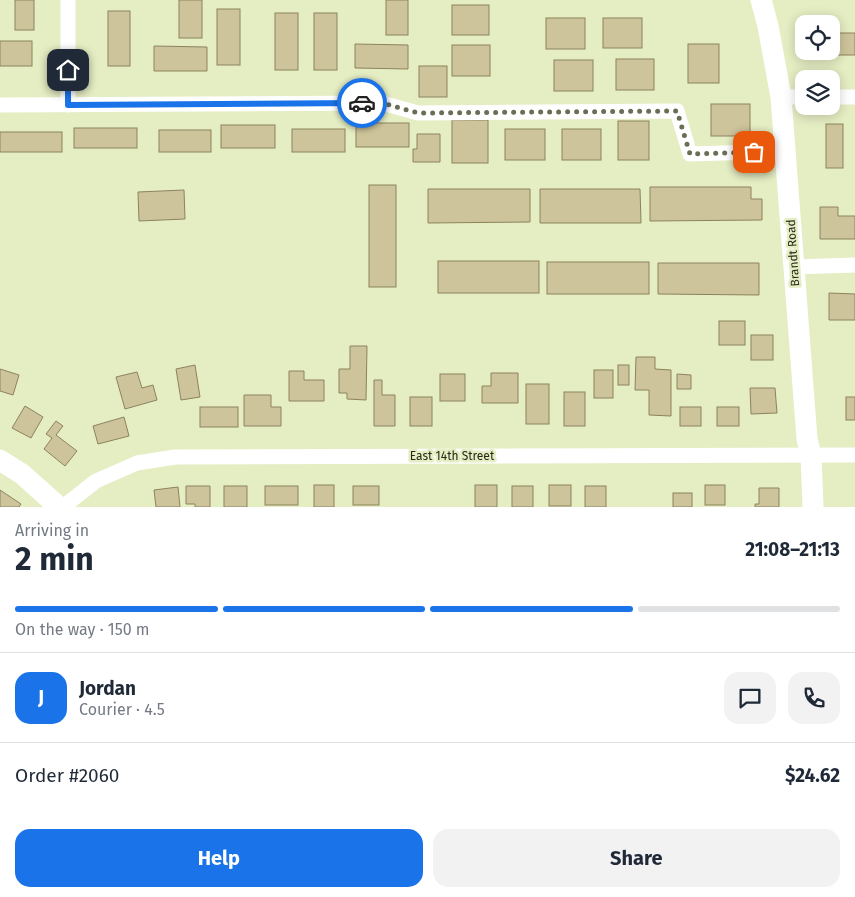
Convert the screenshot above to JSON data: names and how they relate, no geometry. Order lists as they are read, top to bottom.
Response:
{
  "streets": {
    "street": ["Brandt Road", "East 14th Street"]
  },
  "crossings": [
    ["Brandt Road", "East 14th Street"]
  ],
  "page": {
    "heading": ["2 min", "Arriving in", "21:08–21:13"],
    "panel": [
      "Jordan",
      "Courier · 4.5",
      "Order #2060",
      "$24.62"
    ],
    "bar": "On the way · 150 m",
    "round": "J",
    "buttons": ["Help", "Share"]
  }
}
